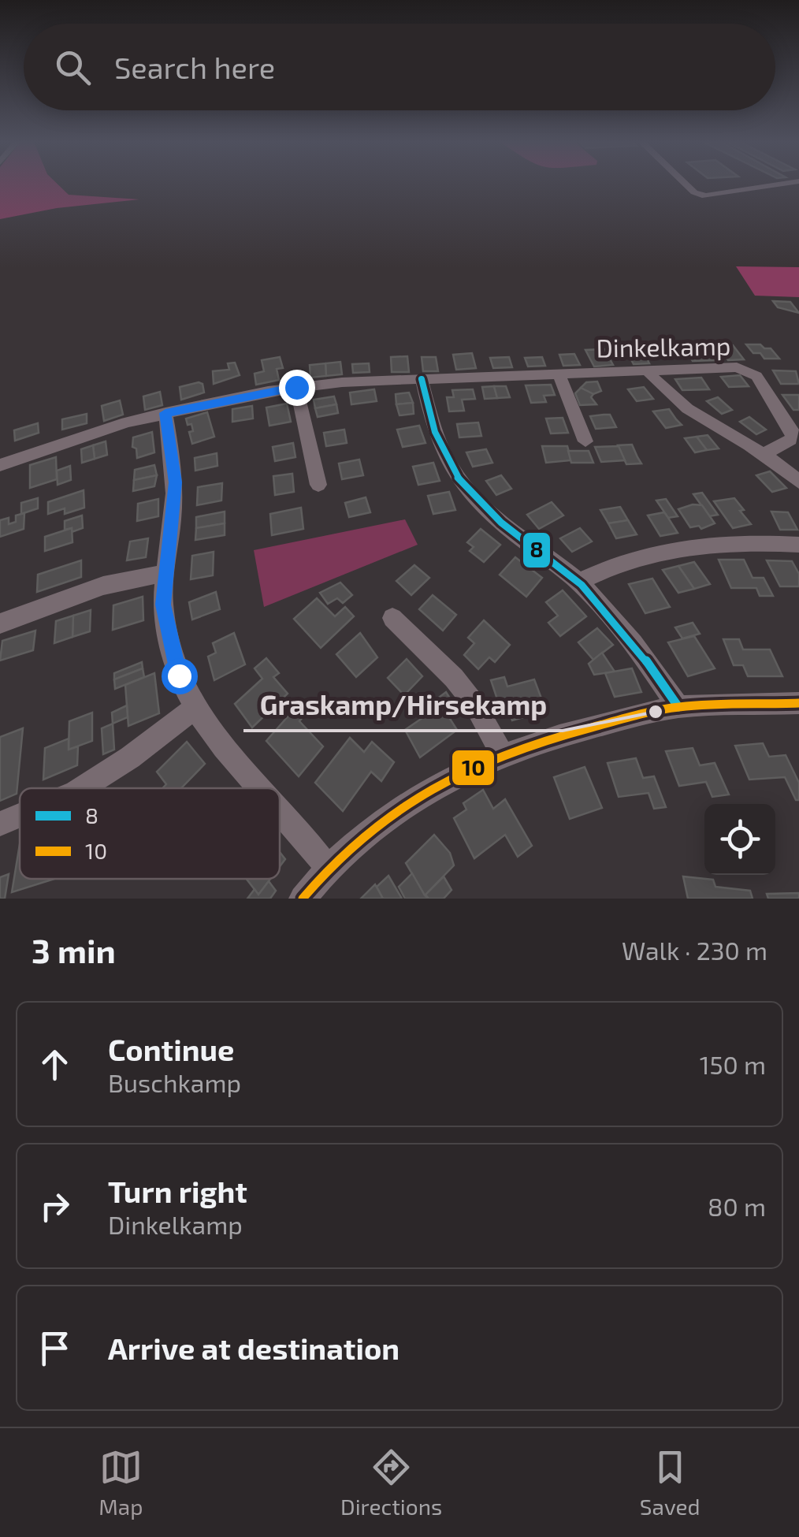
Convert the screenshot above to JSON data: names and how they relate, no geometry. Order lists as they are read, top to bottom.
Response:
{
  "streets": {
    "street": ["Dinkelkamp"]
  },
  "places": ["Graskamp/Hirsekamp"],
  "lines": ["transit line 8", "transit line 10"],
  "legend": ["8", "10"],
  "page": {
    "search": "Search here",
    "heading": ["3 min", "Walk · 230 m"],
    "list": [
      ["Continue", "Buschkamp", "150 m"],
      ["Turn right", "Dinkelkamp", "80 m"],
      "Arrive at destination"
    ],
    "nav": ["Map", "Directions", "Saved"]
  }
}
